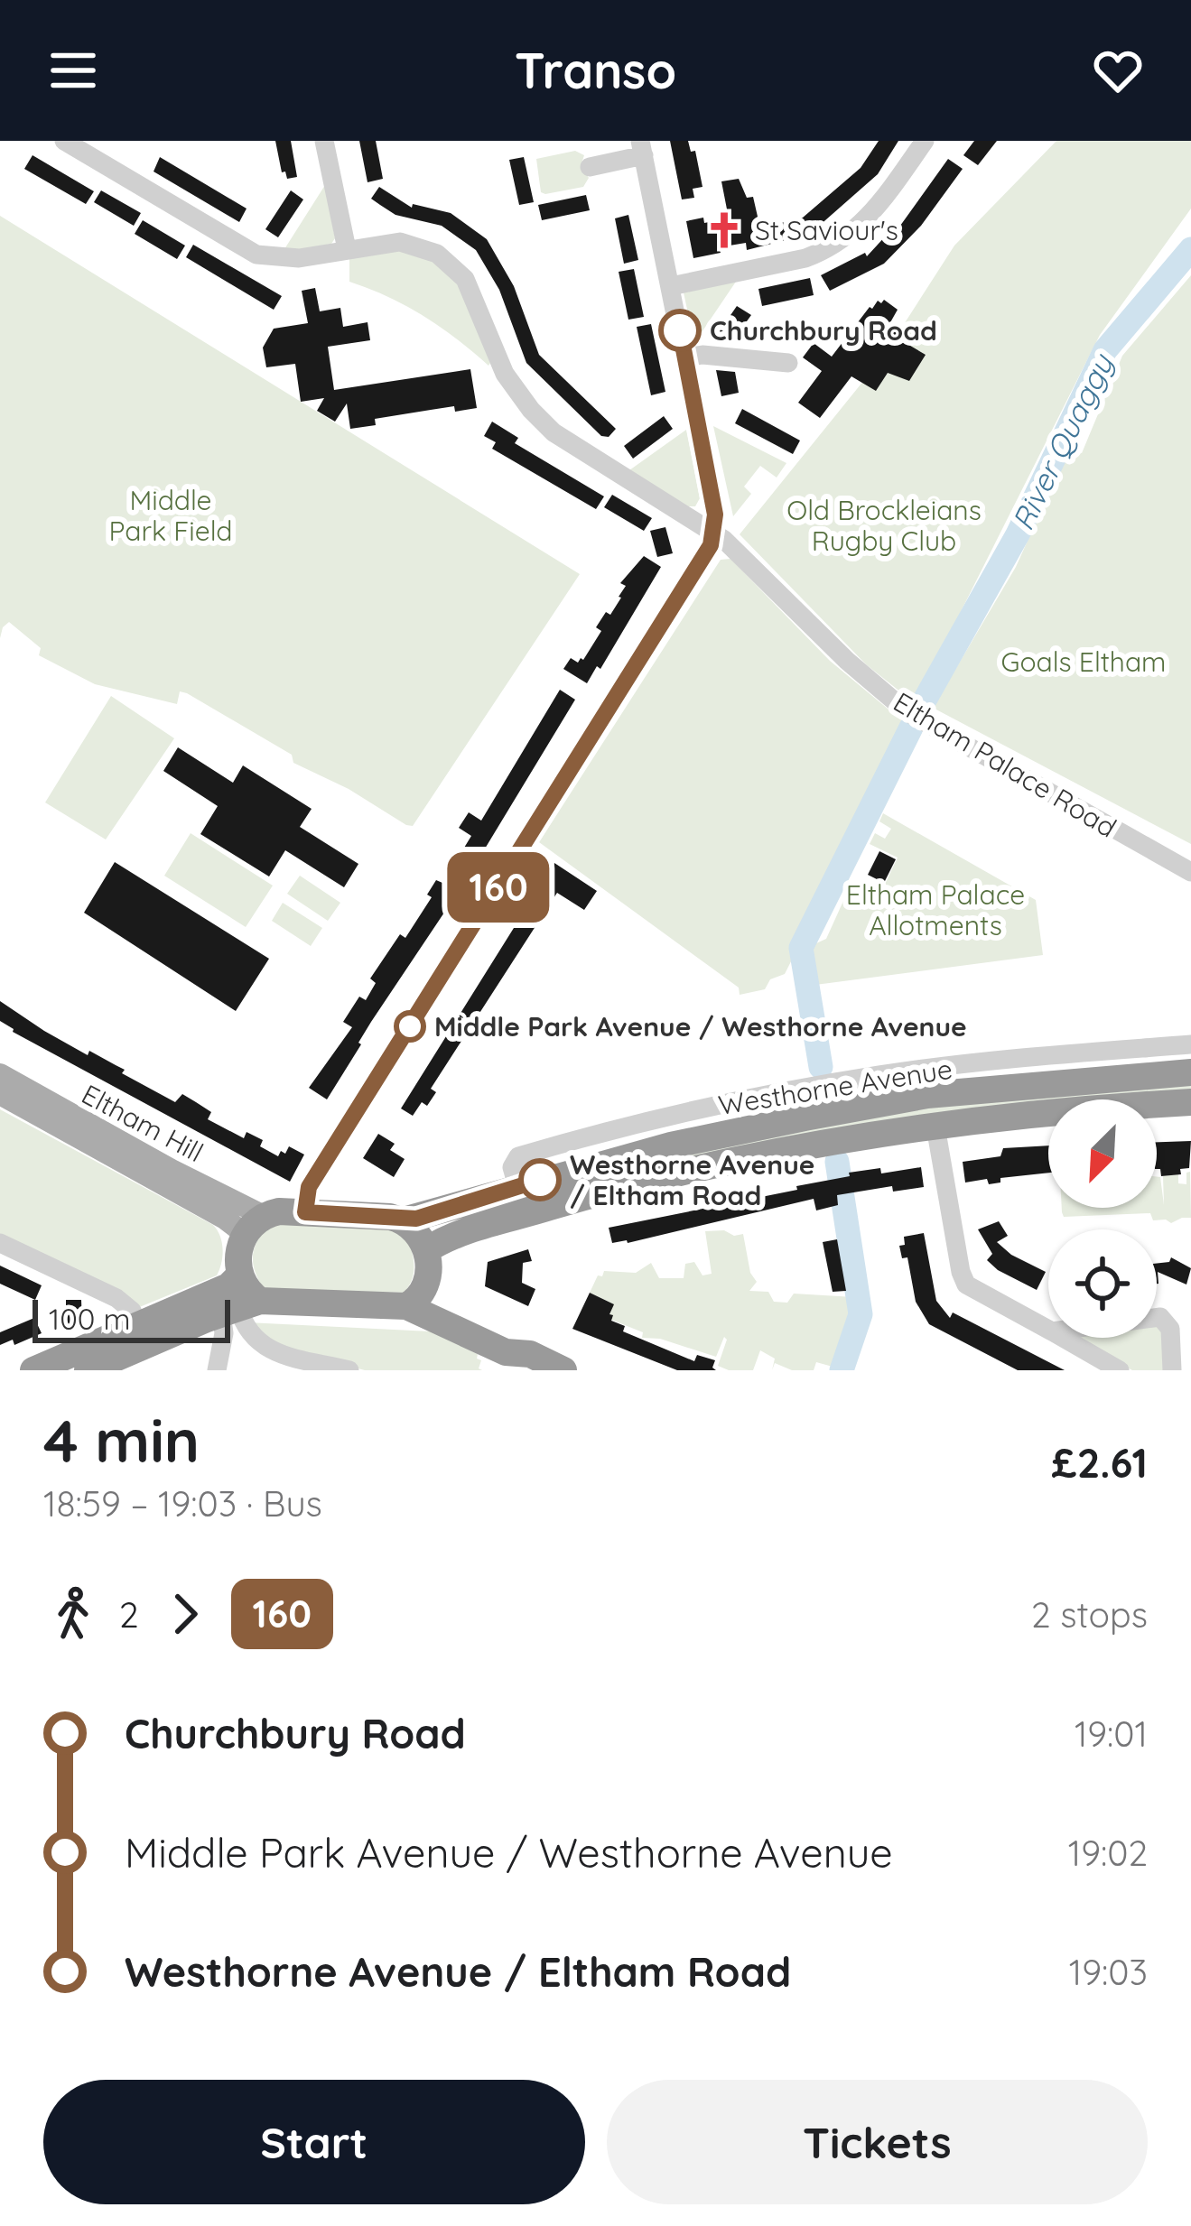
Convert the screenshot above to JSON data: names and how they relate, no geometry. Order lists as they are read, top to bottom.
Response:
{
  "streets": {
    "highway": ["Westhorne Avenue"],
    "main road": ["Eltham Hill"],
    "street": ["Eltham Palace Road"]
  },
  "crossings": [
    ["Westhorne Avenue", "Eltham Hill"]
  ],
  "water": ["River Quaggy"],
  "parks": [
    "Middle Park Field",
    "Old Brockleians Rugby Club",
    "Goals Eltham",
    "Eltham Palace Allotments"
  ],
  "places": {
    "church": ["St Saviour's"],
    "other": ["Churchbury Road", "Middle Park Avenue / Westhorne Avenue", "Westhorne Avenue / Eltham Road"]
  },
  "lines": ["bus line 160"],
  "scale_bar": "100 m",
  "north": "bottom left",
  "page": {
    "header": "Transo",
    "on_map": "160",
    "scale": "100 m",
    "heading": ["4 min", "18:59 – 19:03 · Bus", "£2.61"],
    "legs": ["2", "160", "2 stops"],
    "list": [
      {
        "name": "Churchbury Road",
        "value": "19:01"
      },
      {
        "name": "Middle Park Avenue / Westhorne Avenue",
        "value": "19:02"
      },
      {
        "name": "Westhorne Avenue / Eltham Road",
        "value": "19:03"
      }
    ],
    "buttons": ["Start", "Tickets"]
  }
}
